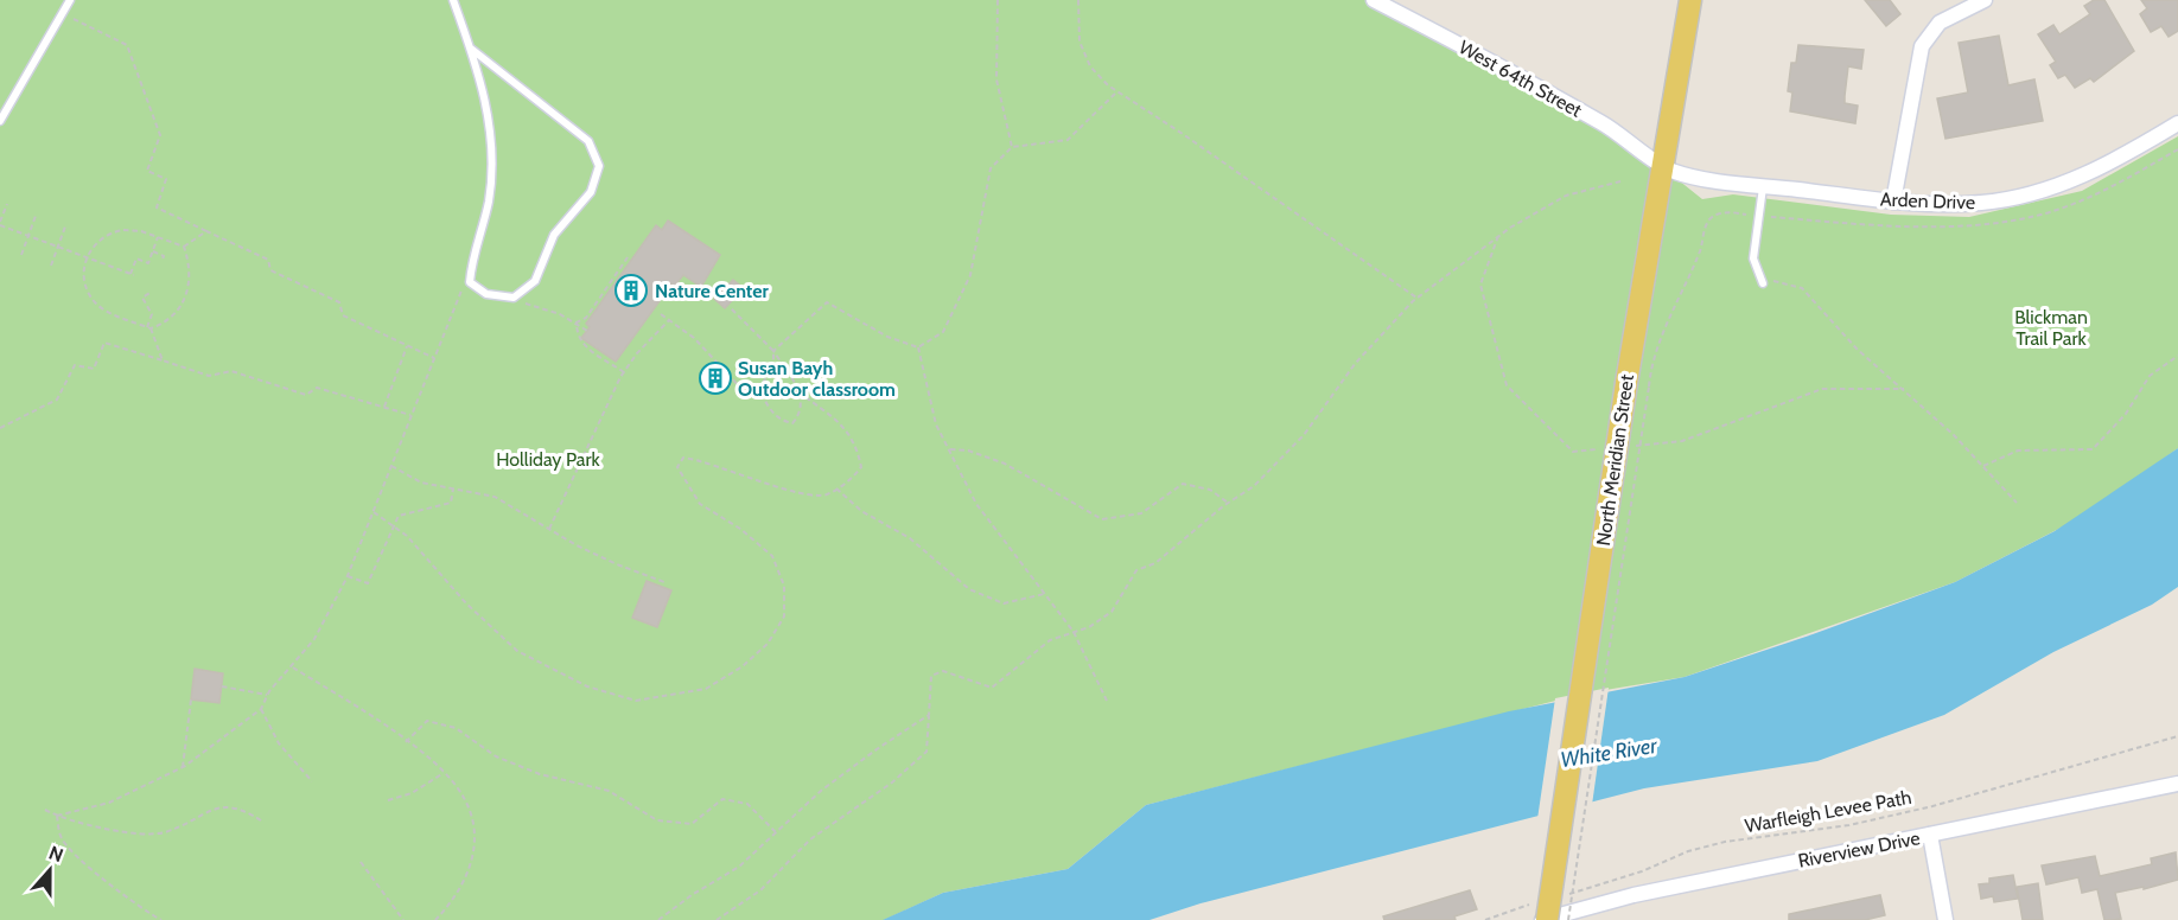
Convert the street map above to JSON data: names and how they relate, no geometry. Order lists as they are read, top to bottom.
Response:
{
  "streets": {
    "main road": ["North Meridian Street"],
    "street": ["West 64th Street", "Arden Drive", "Riverview Drive"],
    "path": ["Warfleigh Levee Path"]
  },
  "crossings": [
    ["West 64th Street", "Arden Drive"],
    ["West 64th Street", "North Meridian Street"],
    ["Arden Drive", "North Meridian Street"],
    ["North Meridian Street", "Riverview Drive"]
  ],
  "water": ["White River"],
  "parks": ["Blickman Trail Park", "Holliday Park"],
  "places": {
    "building": ["Nature Center", "Susan Bayh Outdoor classroom"]
  },
  "north": "top"
}
